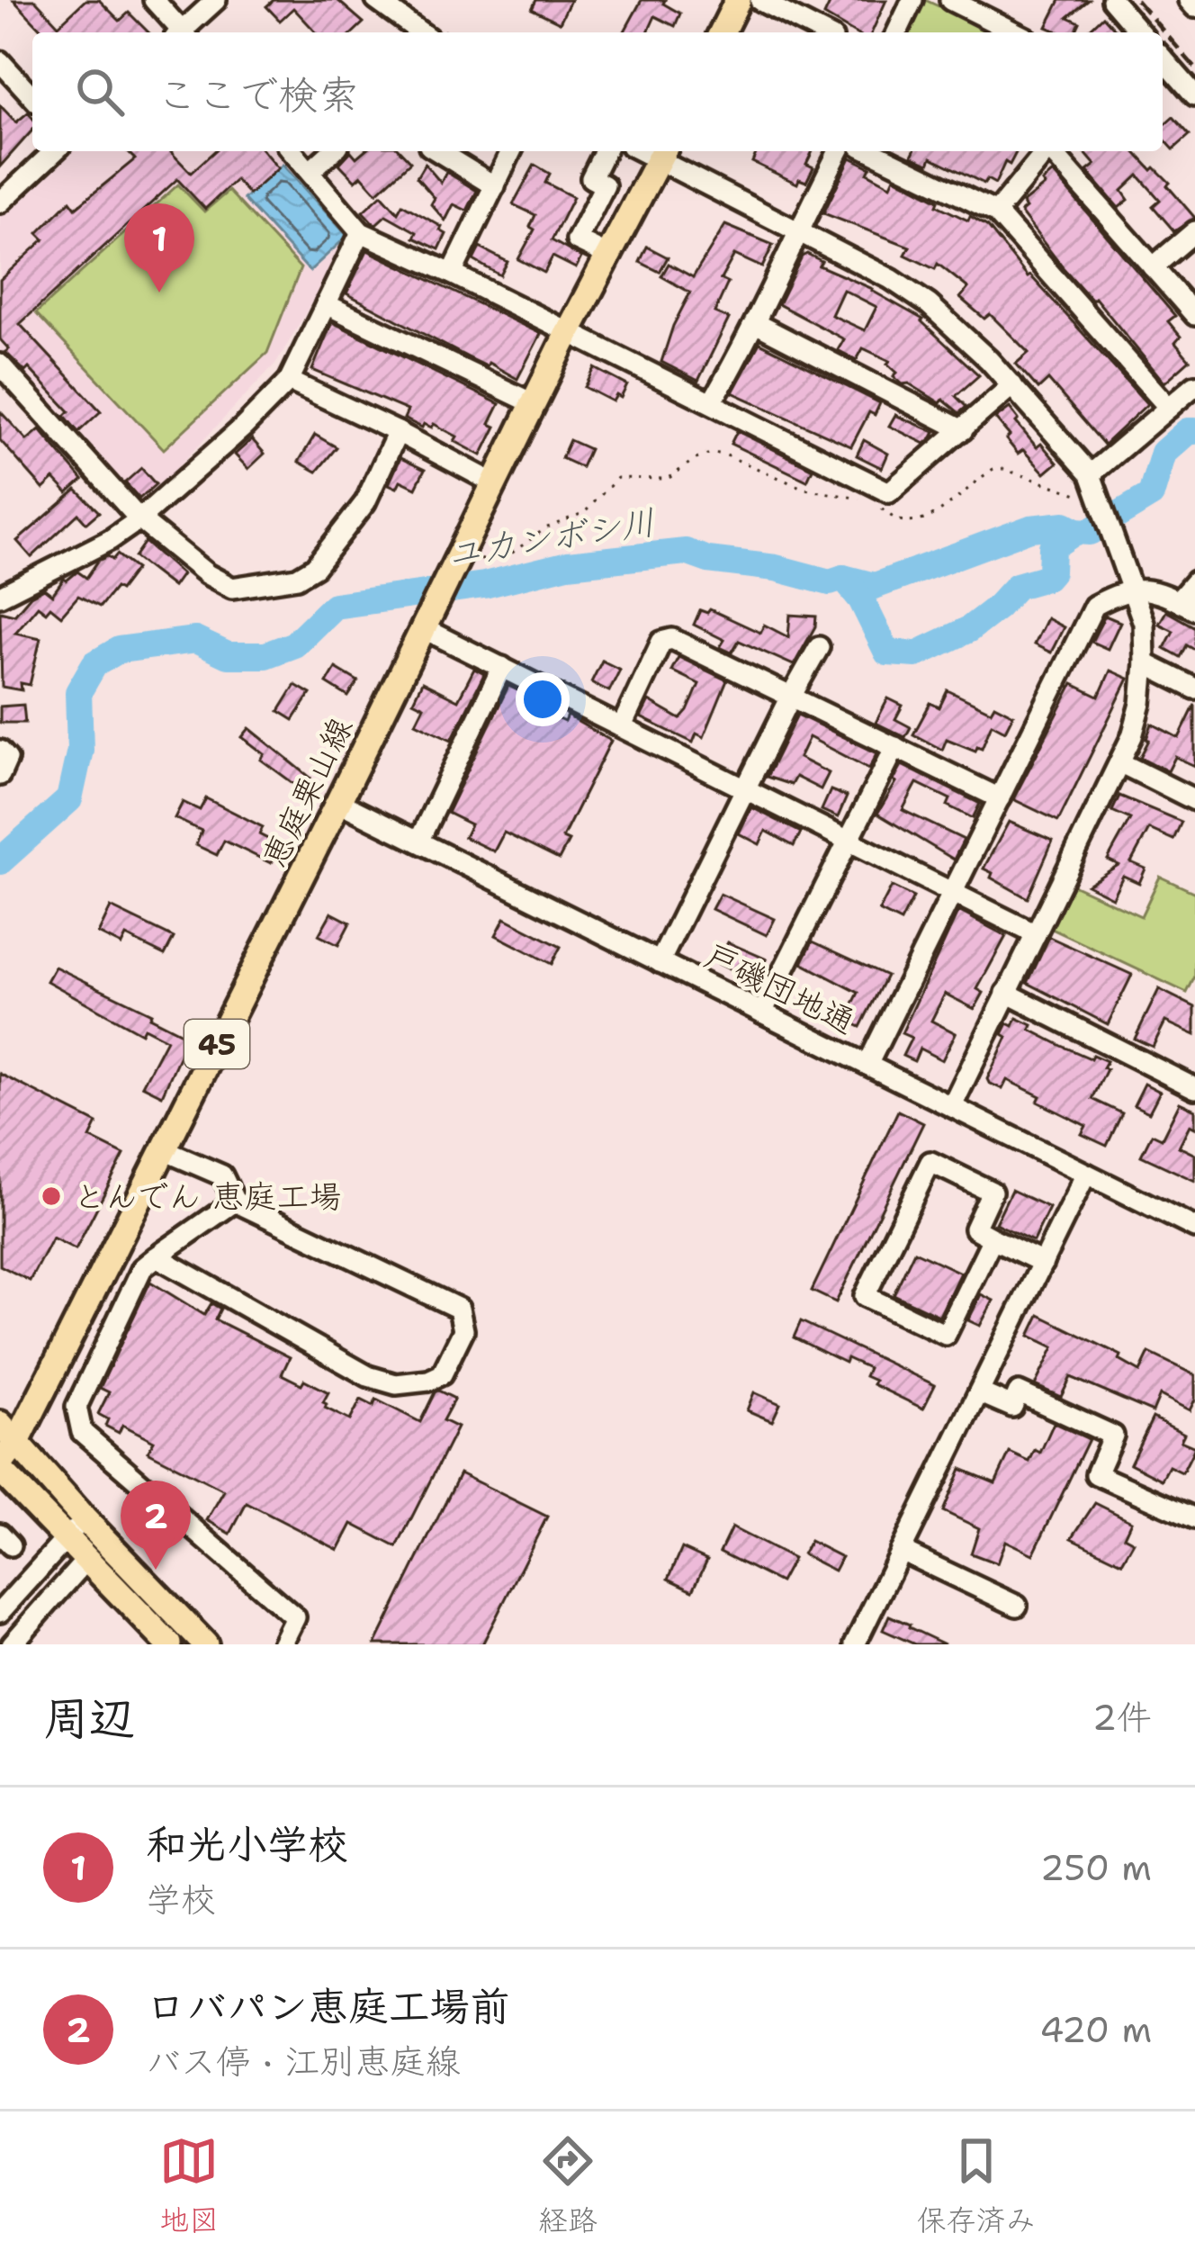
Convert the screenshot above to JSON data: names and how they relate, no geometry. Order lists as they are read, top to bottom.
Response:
{
  "streets": {
    "main road": ["恵庭栗山線", "45"],
    "street": ["戸磯団地通"]
  },
  "crossings": [
    ["恵庭栗山線", "戸磯団地通"]
  ],
  "water": ["ユカンボシ川"],
  "places": ["とんでん 恵庭工場"],
  "page": {
    "search": "ここで検索",
    "pins": ["1", "2"],
    "heading": ["周辺", "2件"],
    "list": [
      {
        "mark": "1",
        "name": "和光小学校",
        "note": "学校",
        "value": "250 m"
      },
      {
        "mark": "2",
        "name": "ロバパン恵庭工場前",
        "note": "バス停 · 江別恵庭線",
        "value": "420 m"
      }
    ],
    "nav": ["地図", "経路", "保存済み"]
  }
}
